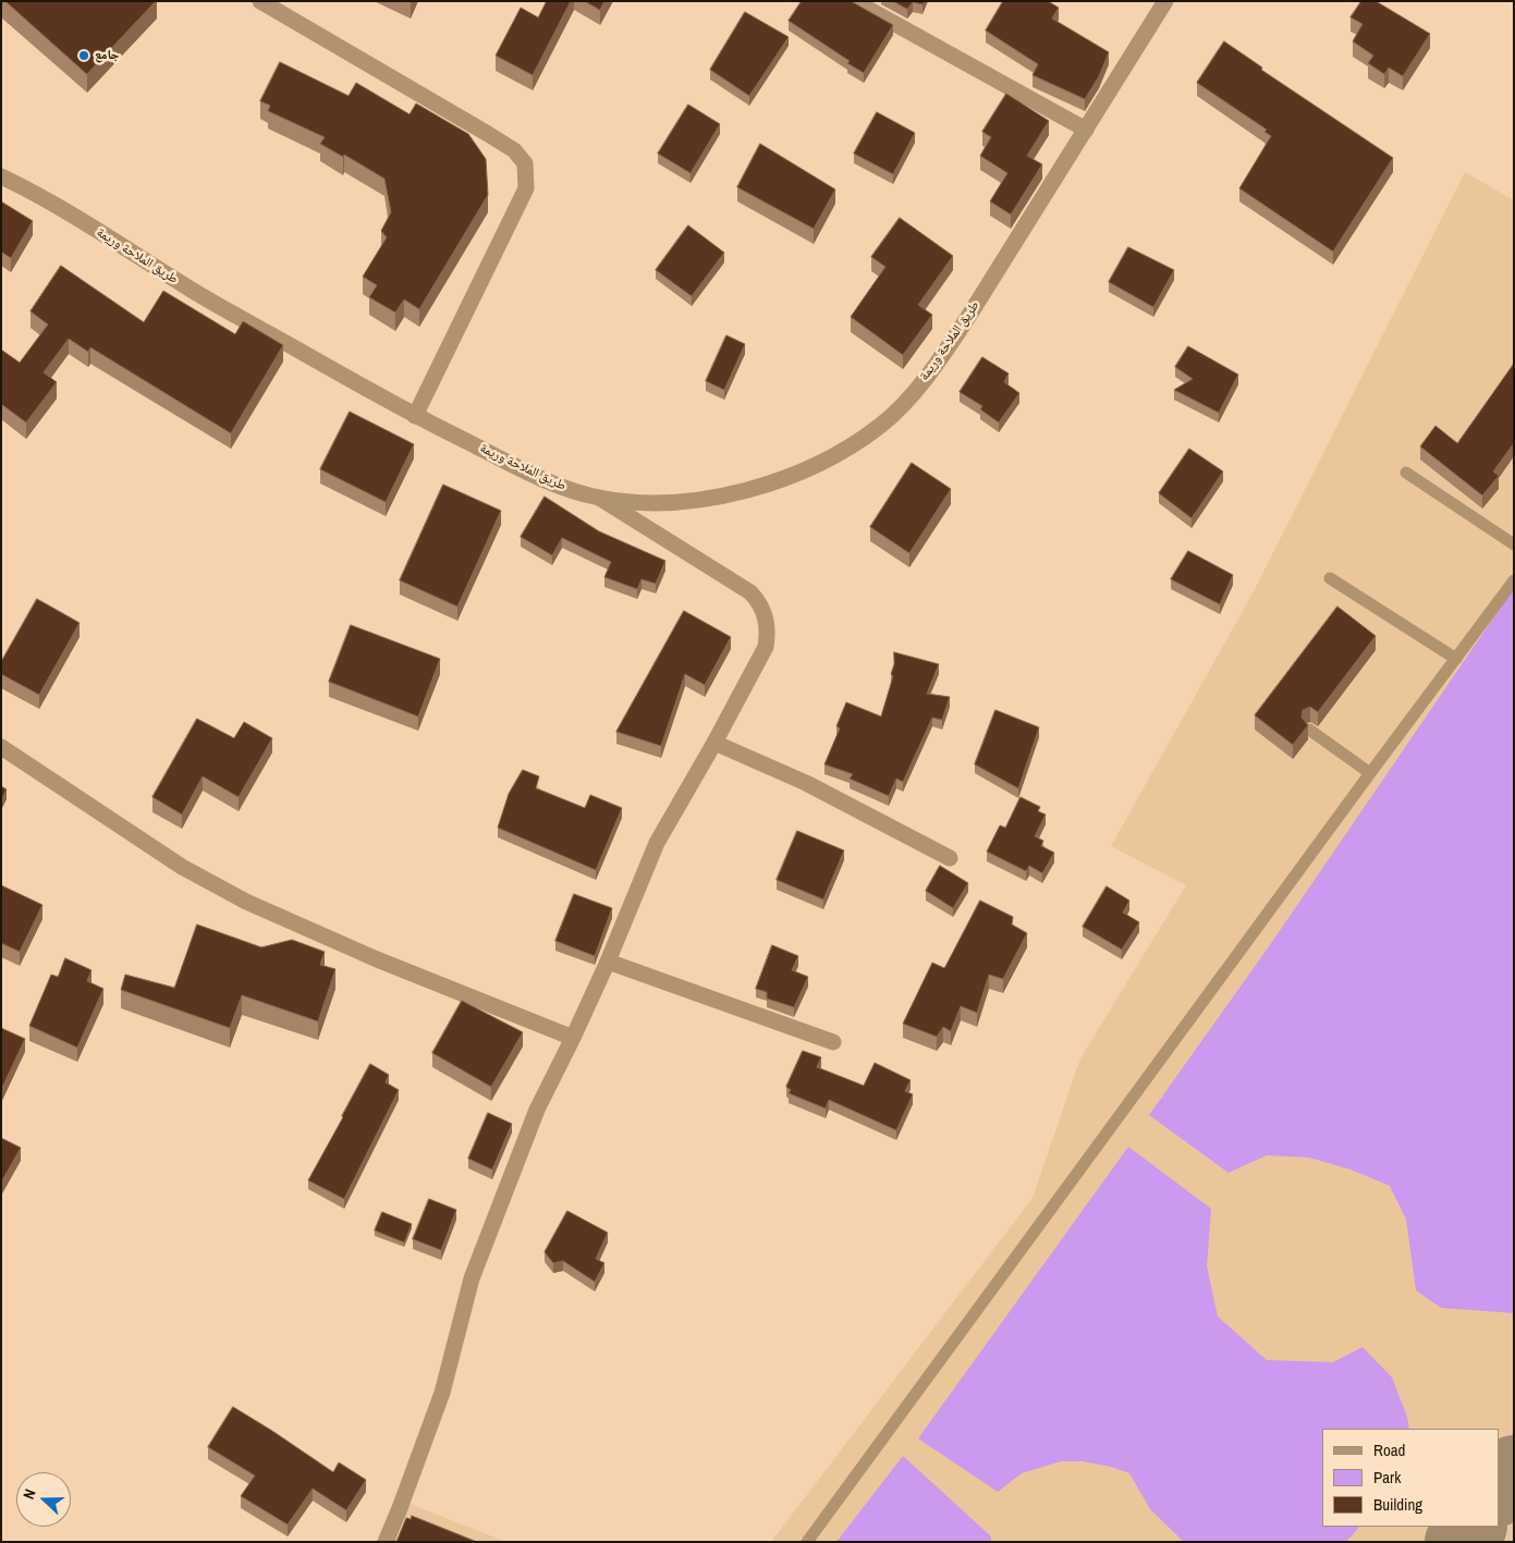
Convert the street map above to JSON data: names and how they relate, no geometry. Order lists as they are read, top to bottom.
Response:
{
  "streets": {
    "street": ["طريق الملاحة وريمة"]
  },
  "places": ["جامع"],
  "legend": ["Road", "Park", "Building"],
  "north": "left"
}
